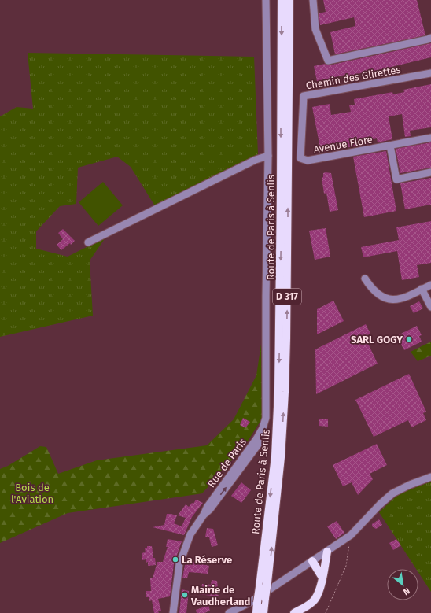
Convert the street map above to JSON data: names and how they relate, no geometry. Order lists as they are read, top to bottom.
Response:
{
  "streets": {
    "main road": ["Route de Paris à Senlis", "D 317"],
    "street": ["Chemin des Glirettes", "Avenue Flore", "Rue de Paris"]
  },
  "crossings": [
    ["Chemin des Glirettes", "Avenue Flore"],
    ["Route de Paris à Senlis", "D 317"]
  ],
  "parks": ["Bois de l'Aviation"],
  "places": ["SARL GOGY", "La Réserve", "Mairie de Vaudherland"],
  "north": "bottom right"
}
